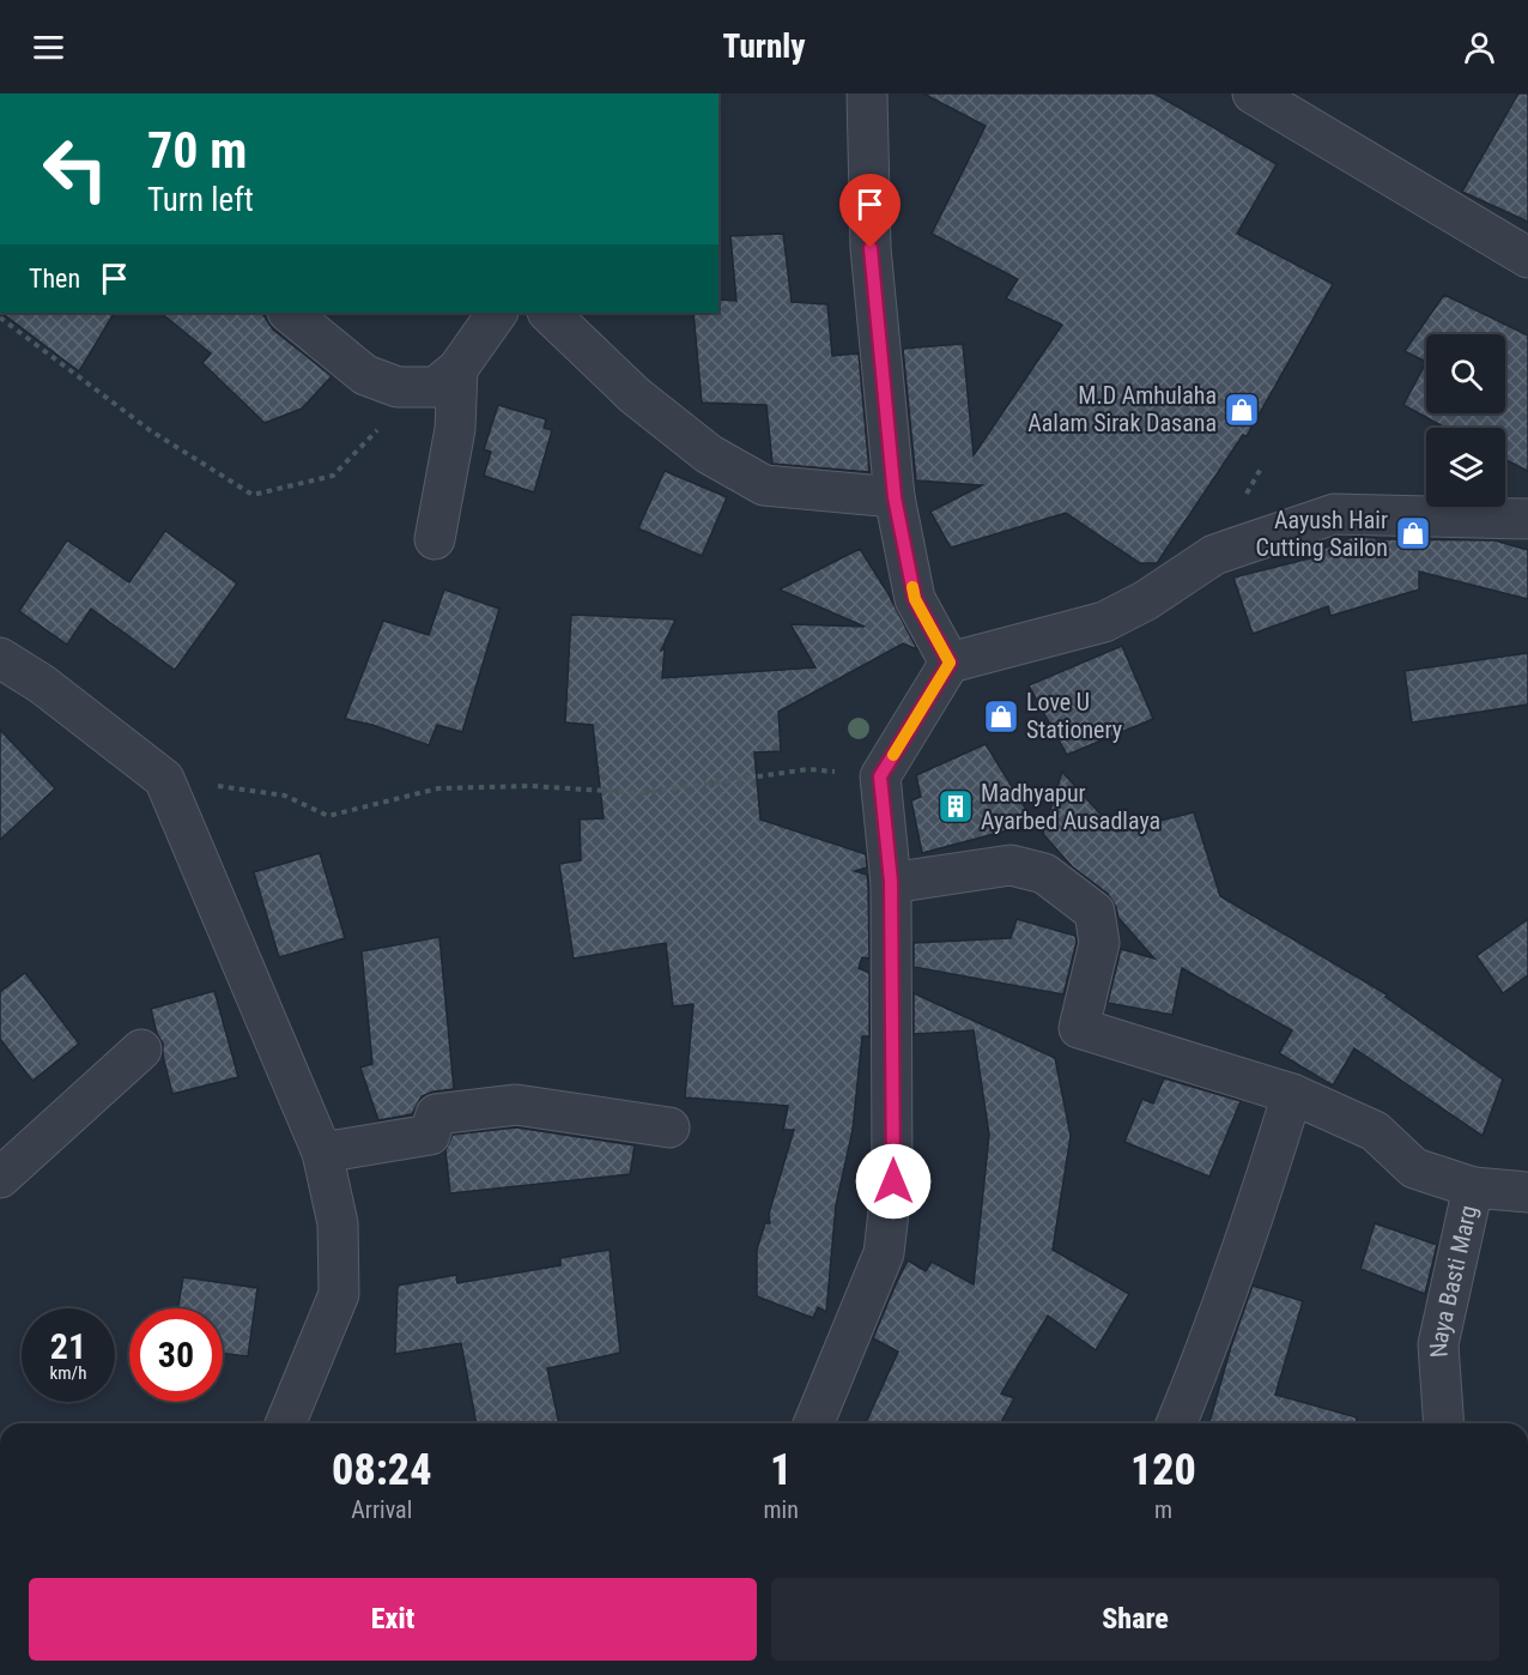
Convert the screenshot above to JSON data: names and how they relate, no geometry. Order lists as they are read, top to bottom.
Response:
{
  "streets": {
    "street": ["Naya Basti Marg"]
  },
  "places": {
    "shop": ["M.D Amhulaha Aalam Sirak Dasana", "Aayush Hair Cutting Sailon", "Love U Stationery"],
    "building": ["Madhyapur Ayarbed Ausadlaya"]
  },
  "page": {
    "header": "Turnly",
    "turn": ["70 m", "Turn left"],
    "then": "Then",
    "speed": "21 km/h",
    "limit": "30",
    "eta": [
      "08:24",
      "Arrival",
      "1",
      "min",
      "120",
      "m"
    ],
    "buttons": ["Exit", "Share"]
  }
}
